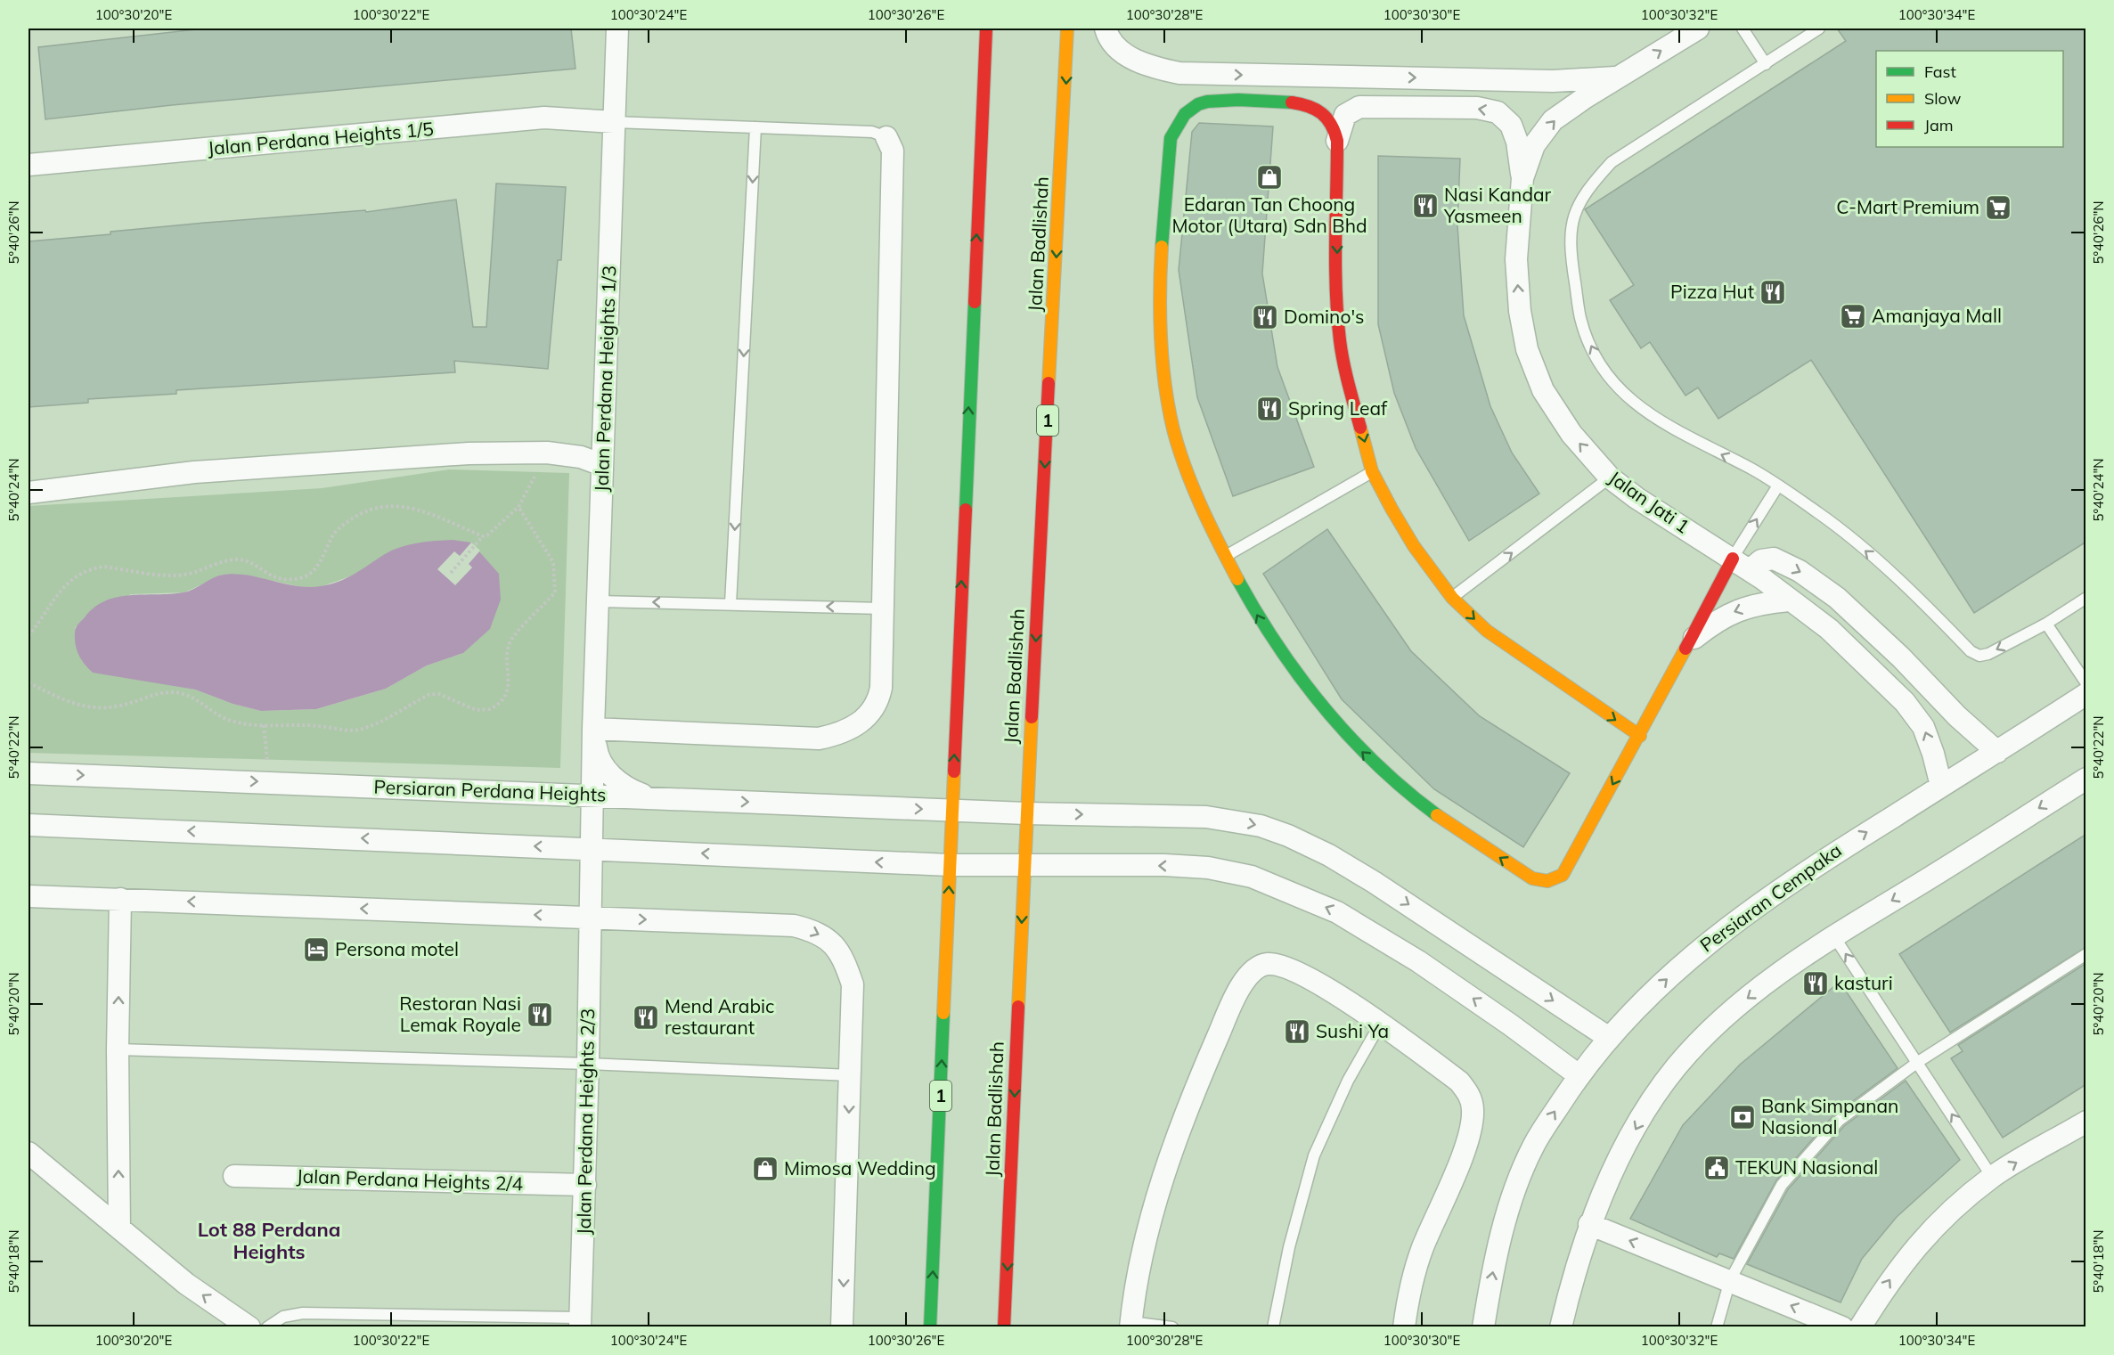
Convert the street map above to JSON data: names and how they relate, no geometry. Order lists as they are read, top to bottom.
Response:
{
  "streets": {
    "main road": ["Jalan Badlishah", "1"],
    "street": [
      "Jalan Perdana Heights 1/5",
      "Jalan Perdana Heights 1/3",
      "Jalan Jati 1",
      "Persiaran Perdana Heights",
      "Persiaran Cempaka",
      "Jalan Perdana Heights 2/3",
      "Jalan Perdana Heights 2/4"
    ]
  },
  "crossings": [
    ["Jalan Perdana Heights 1/5", "Jalan Perdana Heights 1/3"],
    ["Jalan Badlishah", "Persiaran Perdana Heights"],
    ["Jalan Perdana Heights 1/3", "Jalan Perdana Heights 2/3"],
    ["1", "Persiaran Perdana Heights"],
    ["Jalan Jati 1", "Persiaran Cempaka"],
    ["Persiaran Perdana Heights", "Persiaran Cempaka"],
    ["Persiaran Perdana Heights", "Jalan Perdana Heights 2/3"],
    ["Jalan Perdana Heights 2/3", "Jalan Perdana Heights 2/4"]
  ],
  "districts": ["Lot 88 Perdana Heights"],
  "places": {
    "shop": ["Edaran Tan Choong Motor (Utara) Sdn Bhd", "Mimosa Wedding"],
    "restaurant": [
      "Nasi Kandar Yasmeen",
      "Pizza Hut",
      "Domino's",
      "Spring Leaf",
      "kasturi",
      "Restoran Nasi Lemak Royale",
      "Mend Arabic restaurant",
      "Sushi Ya"
    ],
    "supermarket": ["C-Mart Premium", "Amanjaya Mall"],
    "hotel": ["Persona motel"],
    "bank": ["Bank Simpanan Nasional"],
    "public building": ["TEKUN Nasional"]
  },
  "legend": ["Fast", "Slow", "Jam"],
  "coordinates": [
    "100°30'20\"E",
    "100°30'22\"E",
    "100°30'24\"E",
    "100°30'26\"E",
    "100°30'28\"E",
    "100°30'30\"E",
    "100°30'32\"E",
    "100°30'34\"E",
    "5°40'26\"N",
    "5°40'24\"N",
    "5°40'22\"N",
    "5°40'20\"N",
    "5°40'18\"N"
  ]
}
